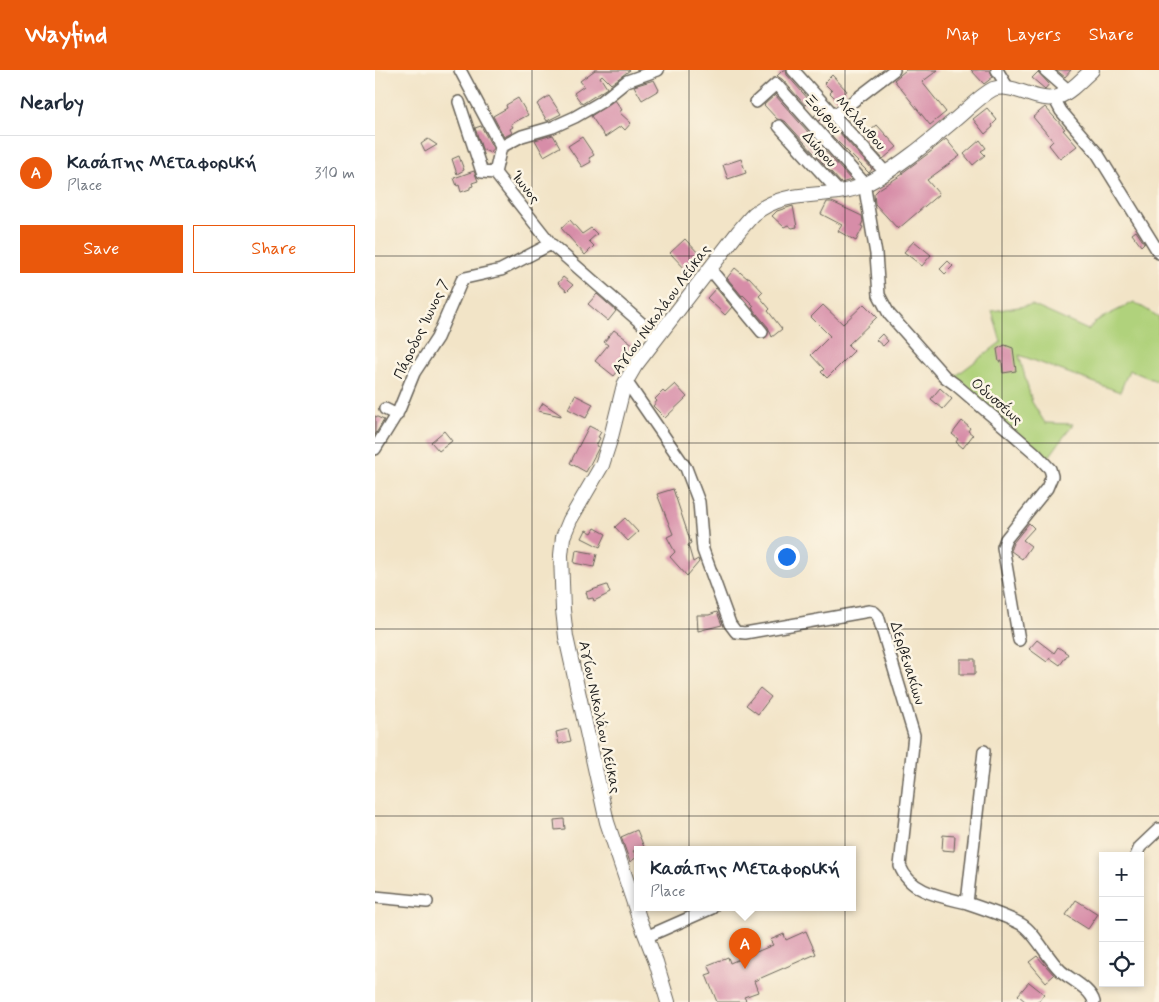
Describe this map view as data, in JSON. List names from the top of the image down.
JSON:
{
  "streets": {
    "main road": ["Αγίου Νικολάου Λεύκας"],
    "street": [
      "Ξούθου",
      "Μελάνθου",
      "Δώρου",
      "Ίωνος",
      "Πάροδος Ίωνος 7",
      "Οδυσσέως",
      "Δερβενακίων"
    ]
  },
  "crossings": [
    ["Ξούθου", "Αγίου Νικολάου Λεύκας"],
    ["Ξούθου", "Οδυσσέως"],
    ["Μελάνθου", "Αγίου Νικολάου Λεύκας"],
    ["Δώρου", "Αγίου Νικολάου Λεύκας"],
    ["Ίωνος", "Αγίου Νικολάου Λεύκας"],
    ["Ίωνος", "Πάροδος Ίωνος 7"],
    ["Αγίου Νικολάου Λεύκας", "Οδυσσέως"],
    ["Αγίου Νικολάου Λεύκας", "Δερβενακίων"]
  ],
  "page": {
    "header": "Wayfind",
    "nav": ["Map", "Layers", "Share"],
    "heading": "Nearby",
    "list": [
      {
        "mark": "A",
        "name": "Κασάπης Μεταφορική",
        "note": "Place",
        "value": "310 m"
      }
    ],
    "buttons": ["Save", "Share"],
    "popup": ["Κασάπης Μεταφορική", "Place"],
    "map_buttons": ["+", "−"],
    "pins": "A"
  }
}
